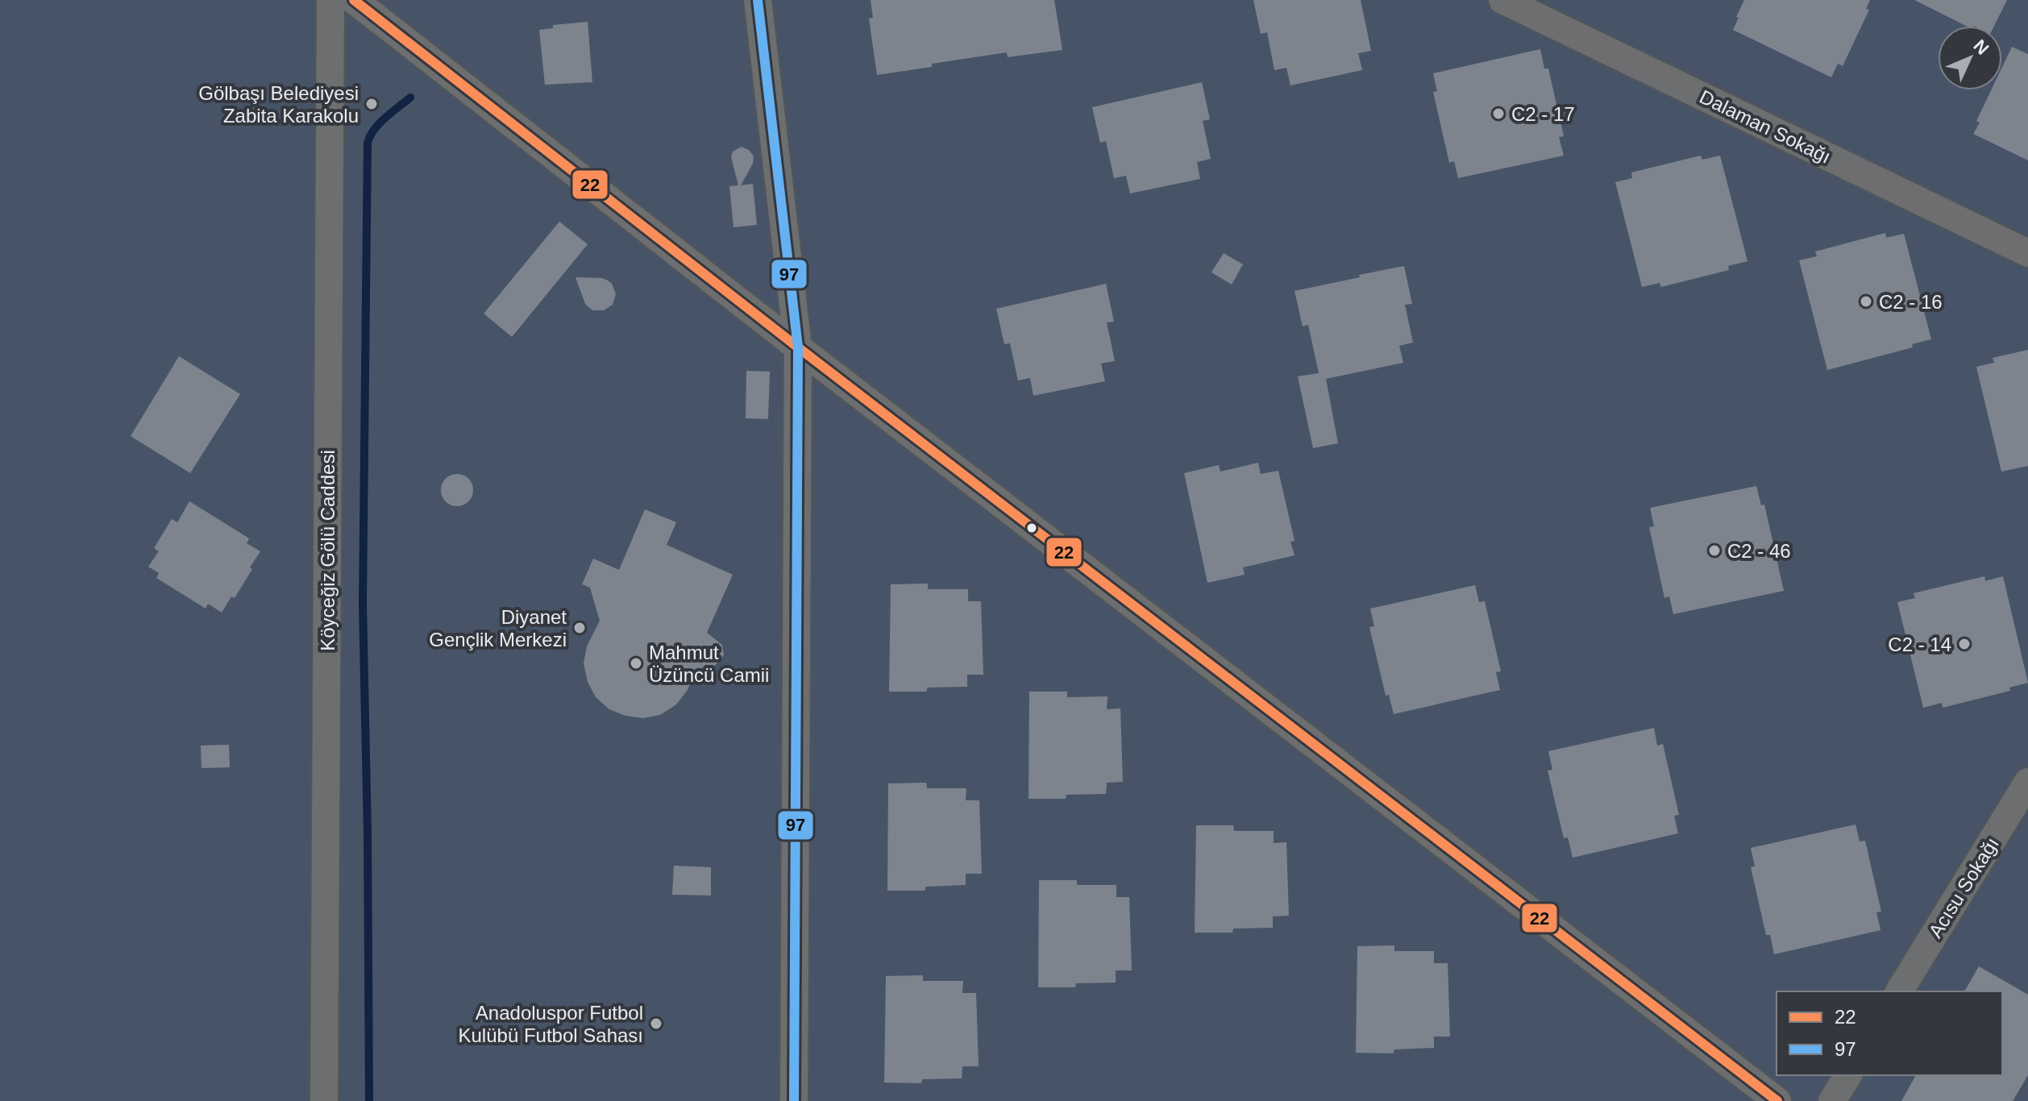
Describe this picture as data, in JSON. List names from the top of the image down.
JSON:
{
  "streets": {
    "street": ["Dalaman Sokağı", "Köyceğiz Gölü Caddesi", "Acısu Sokağı"]
  },
  "places": [
    "Gölbaşı Belediyesi Zabita Karakolu",
    "C2 - 17",
    "C2 - 16",
    "C2 - 46",
    "Diyanet Gençlik Merkezi",
    "C2 - 14",
    "Mahmut Üzüncü Camii",
    "Anadoluspor Futbol Kulübü Futbol Sahası"
  ],
  "lines": ["transit line 22", "transit line 97"],
  "legend": ["22", "97"],
  "north": "top right"
}
